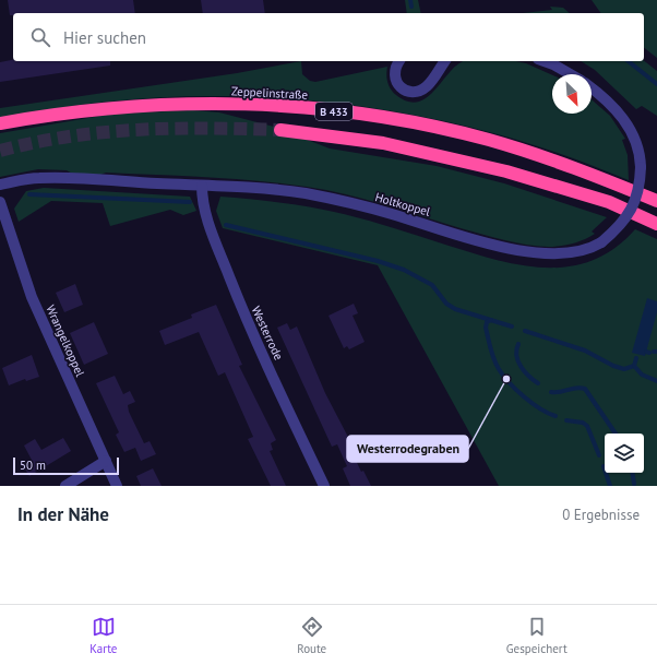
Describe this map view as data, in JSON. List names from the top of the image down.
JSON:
{
  "streets": {
    "highway": ["Zeppelinstraße", "B 433"],
    "street": ["Holtkoppel", "Westerrode", "Wrangelkoppel"]
  },
  "crossings": [
    ["Holtkoppel", "Westerrode"]
  ],
  "places": ["Westerrodegraben"],
  "scale_bar": "50 m",
  "north": "bottom right",
  "page": {
    "search": "Hier suchen",
    "scale": "50 m",
    "heading": ["In der Nähe", "0 Ergebnisse"],
    "nav": ["Karte", "Route", "Gespeichert"]
  }
}
